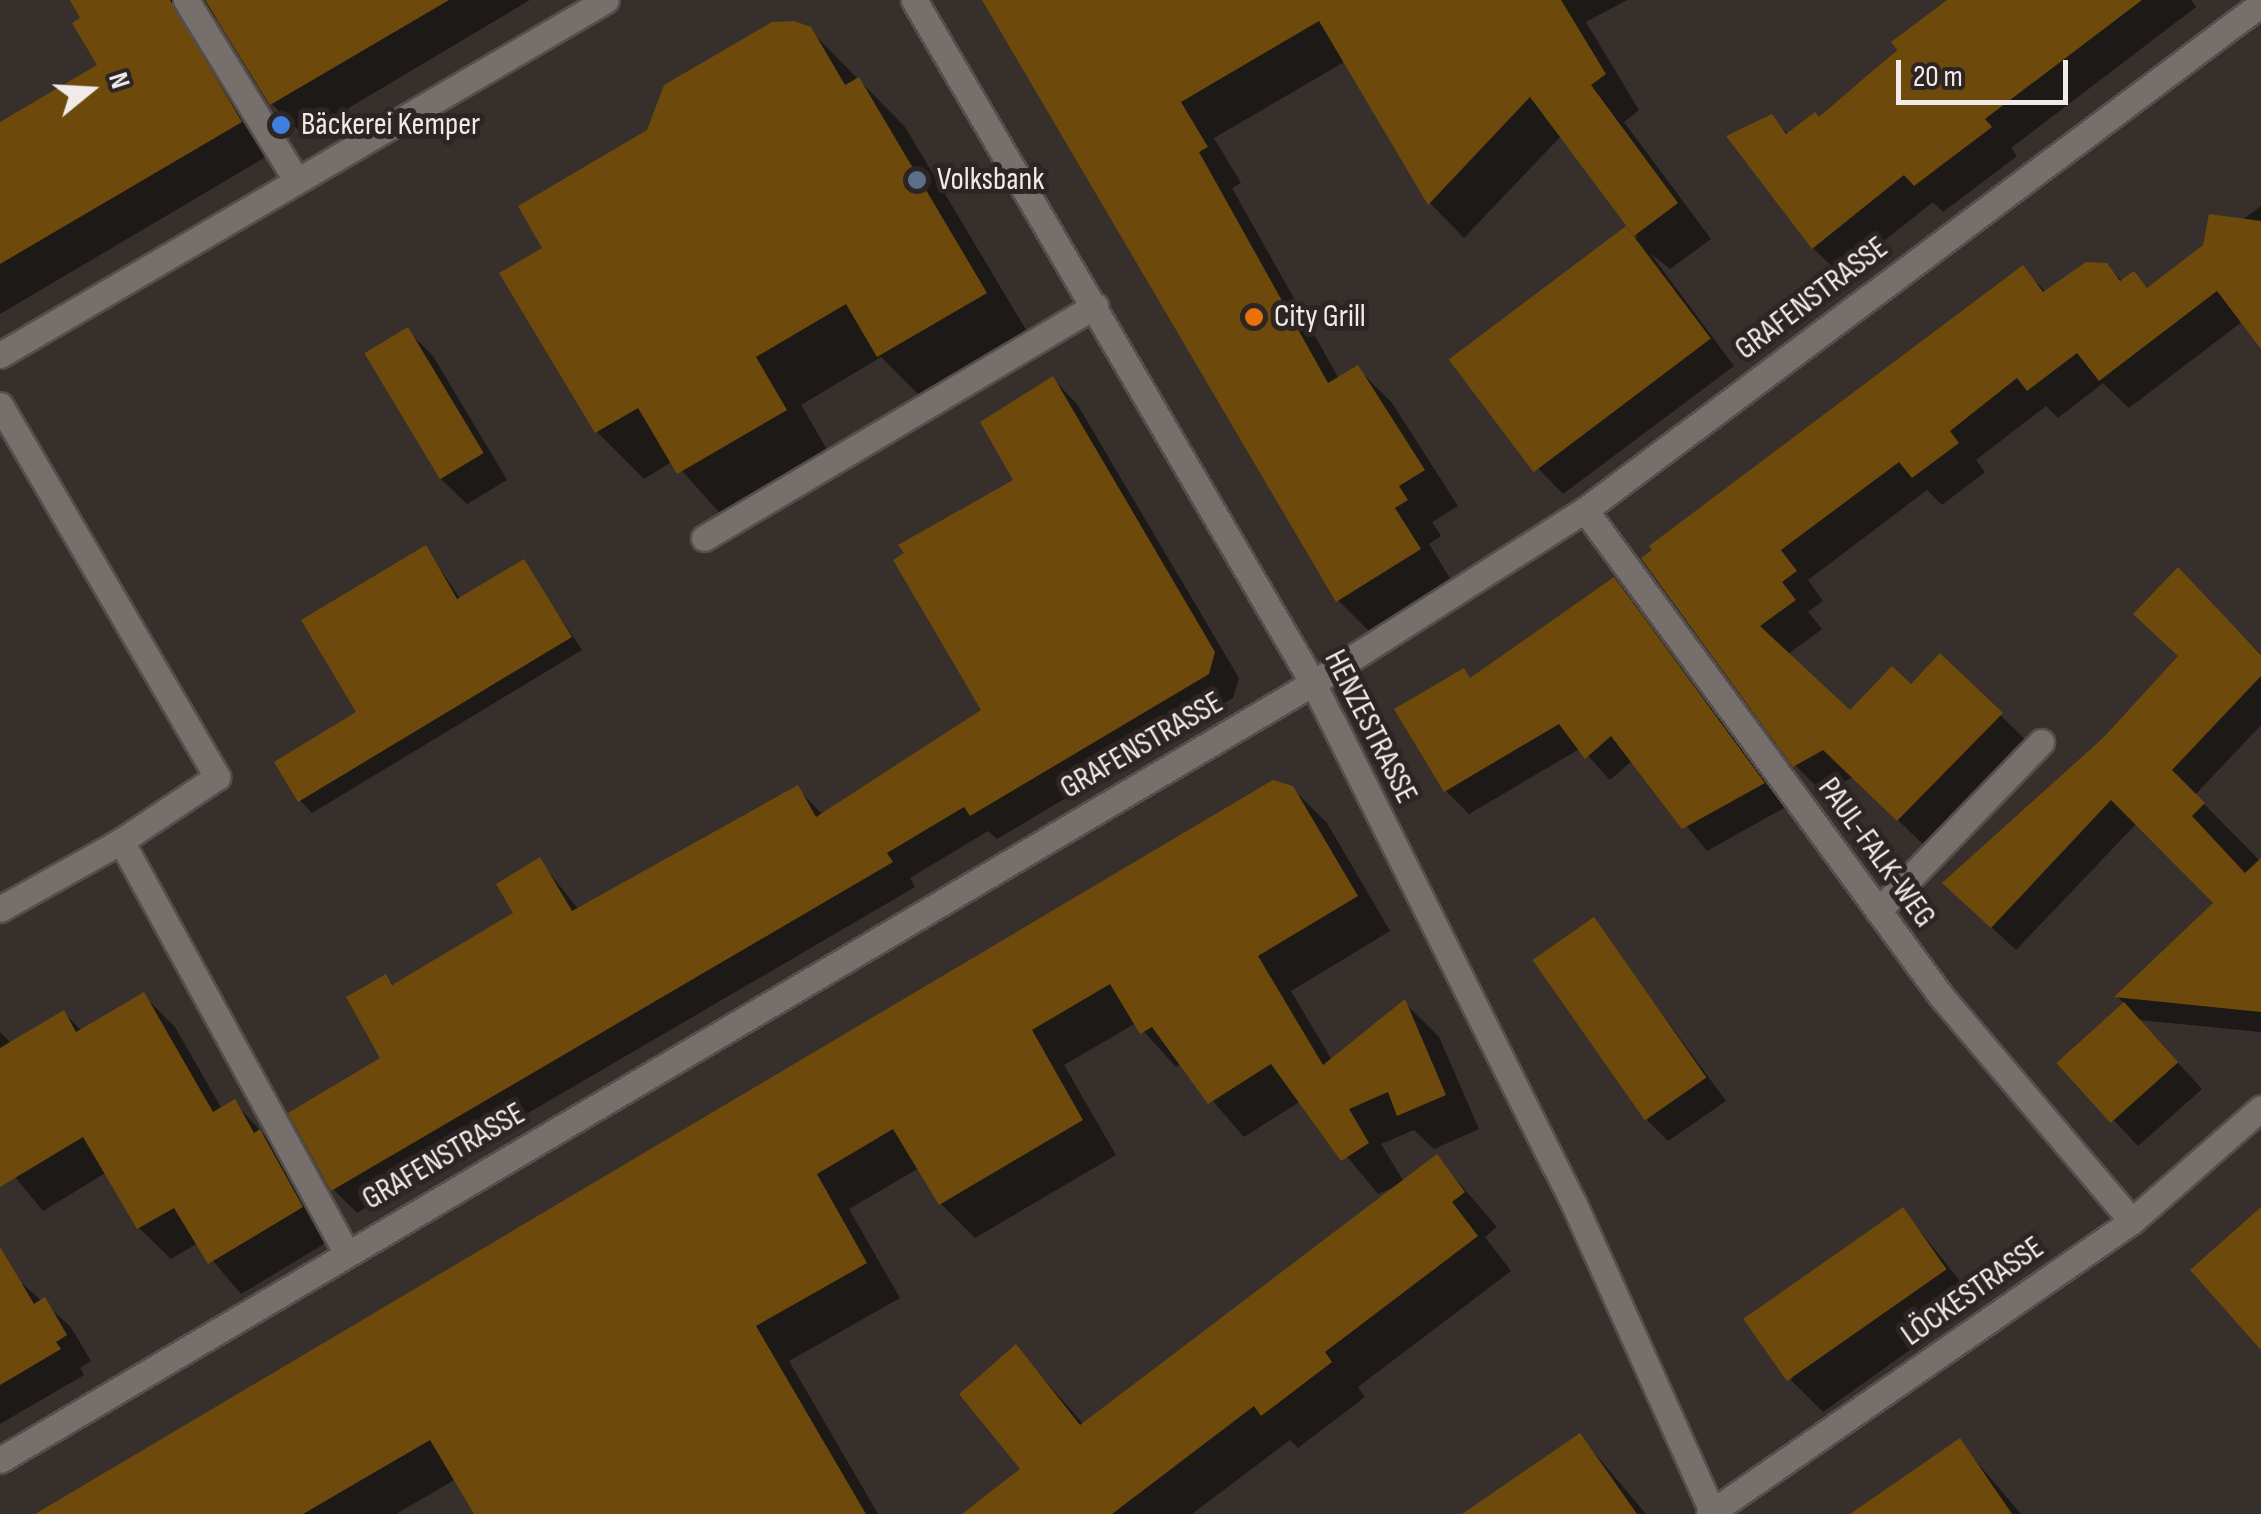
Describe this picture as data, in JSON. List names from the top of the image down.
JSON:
{
  "streets": {
    "street": [
      "GRAFENSTRASSE",
      "HENZESTRASSE",
      "PAUL-FALK-WEG",
      "LÖCKESTRASSE"
    ]
  },
  "crossings": [
    ["GRAFENSTRASSE", "HENZESTRASSE"],
    ["GRAFENSTRASSE", "PAUL-FALK-WEG"],
    ["HENZESTRASSE", "LÖCKESTRASSE"],
    ["PAUL-FALK-WEG", "LÖCKESTRASSE"]
  ],
  "places": ["Bäckerei Kemper", "Volksbank", "City Grill"],
  "scale_bar": "20 m",
  "north": "right"
}
